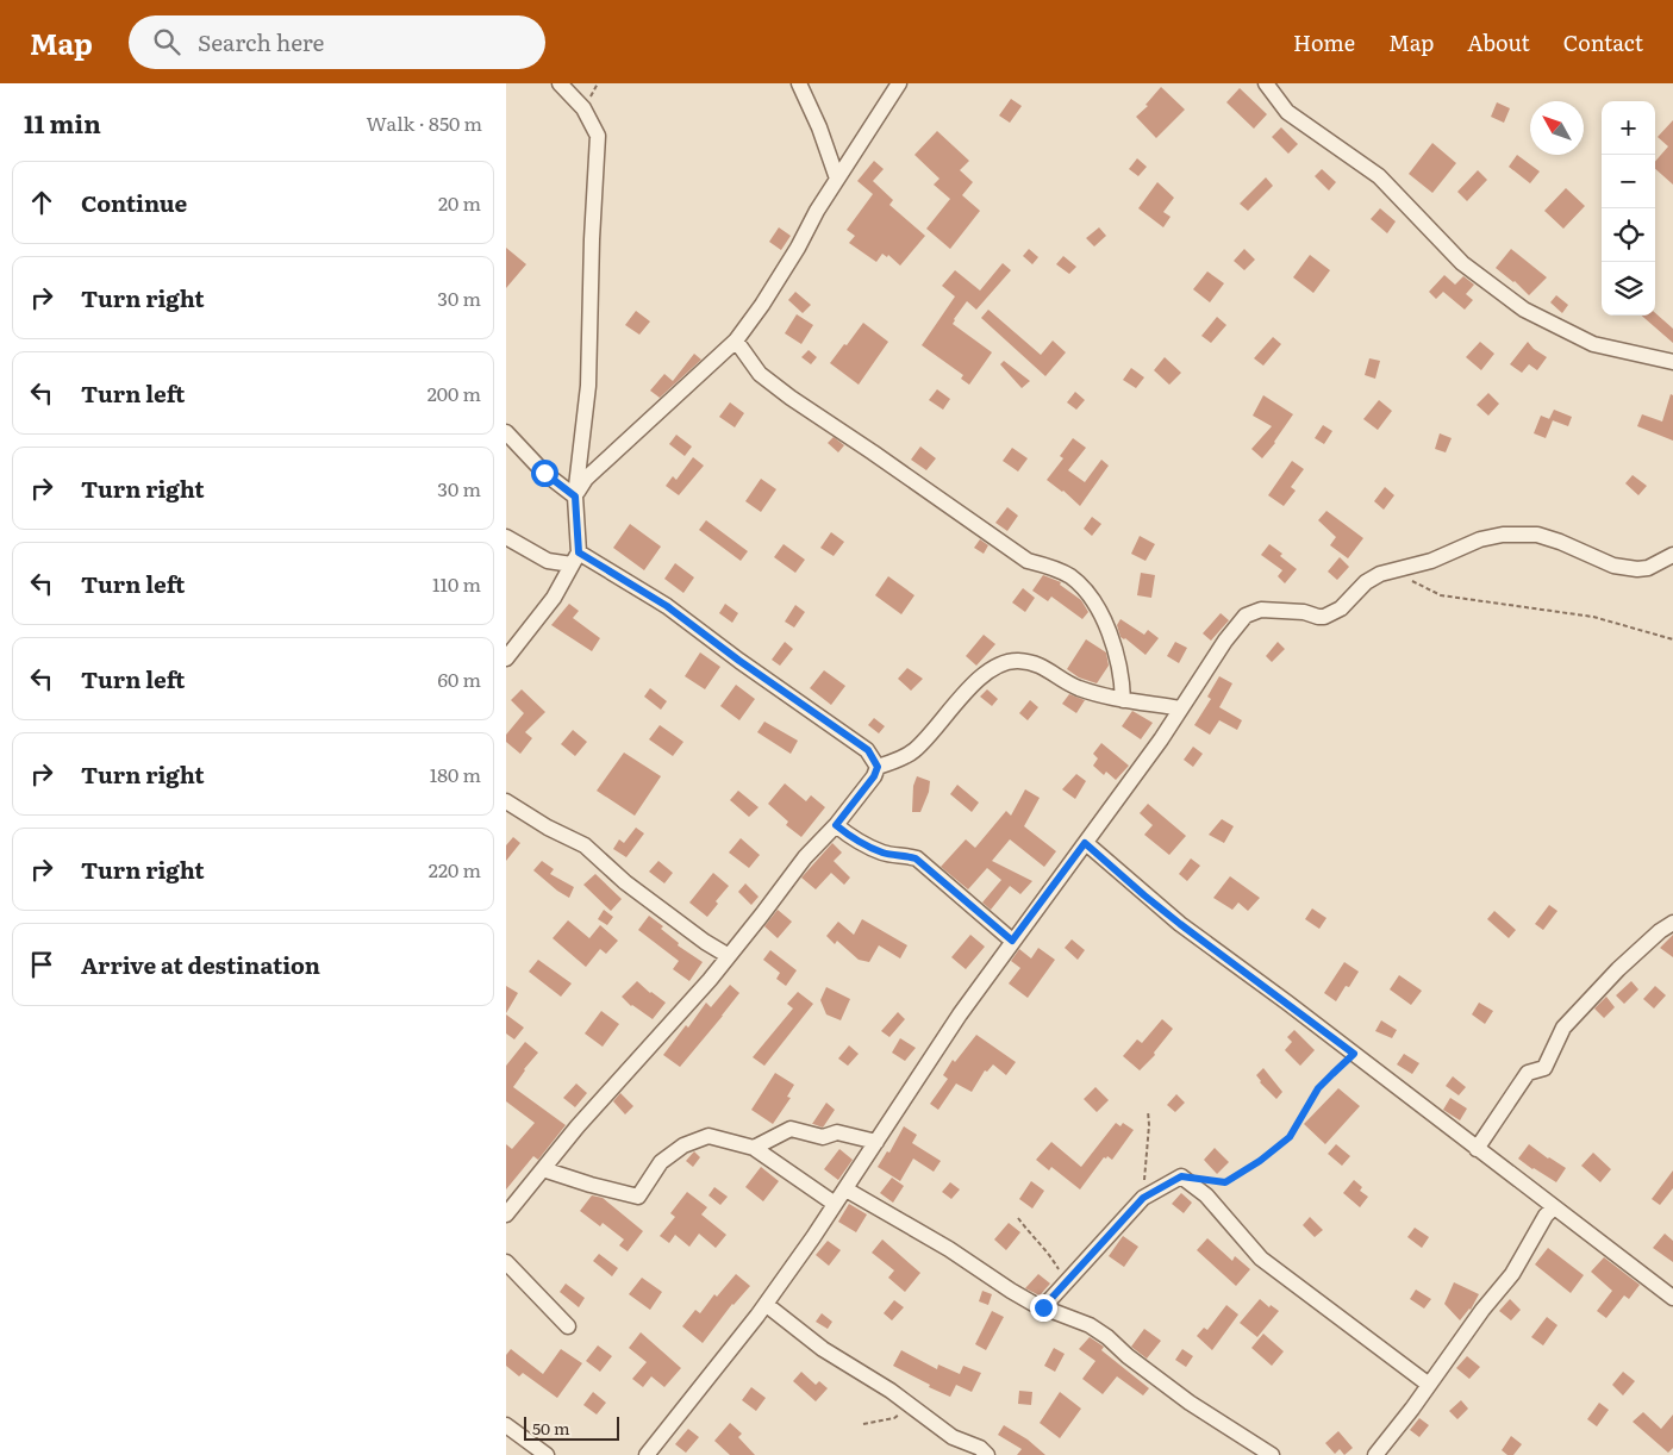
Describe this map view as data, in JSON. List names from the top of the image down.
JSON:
{
  "scale_bar": "50 m",
  "north": "top left",
  "page": {
    "header": "Map",
    "search": "Search here",
    "nav": [
      "Home",
      "Map",
      "About",
      "Contact"
    ],
    "heading": ["11 min", "Walk · 850 m"],
    "map_buttons": ["+", "−"],
    "list": [
      ["Continue", "20 m"],
      ["Turn right", "30 m"],
      ["Turn left", "200 m"],
      ["Turn right", "30 m"],
      ["Turn left", "110 m"],
      ["Turn left", "60 m"],
      ["Turn right", "180 m"],
      ["Turn right", "220 m"],
      "Arrive at destination"
    ],
    "scale": "50 m"
  }
}
